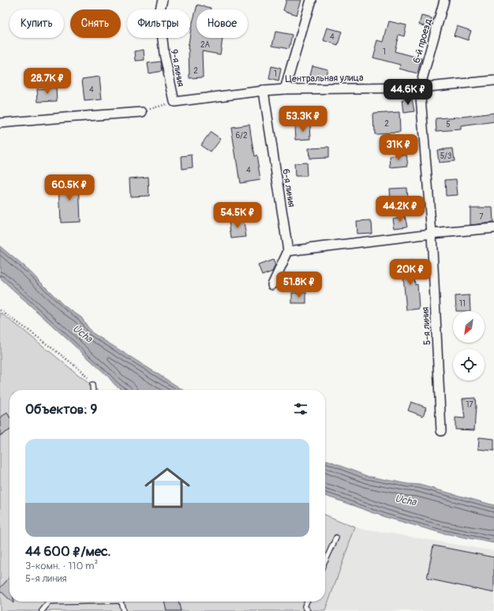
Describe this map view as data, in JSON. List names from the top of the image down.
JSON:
{
  "streets": {
    "street": [
      "6-й проезд",
      "9-я линия",
      "Центральная улица",
      "6-я линия",
      "5-я линия"
    ]
  },
  "crossings": [
    ["6-й проезд", "Центральная улица"],
    ["6-й проезд", "5-я линия"],
    ["9-я линия", "Центральная улица"],
    ["Центральная улица", "6-я линия"],
    ["Центральная улица", "5-я линия"]
  ],
  "water": ["Ucha"],
  "house_numbers": [
    "4",
    "2А",
    "1",
    "2",
    "1",
    "4",
    "2",
    "5",
    "6/2",
    "5/3",
    "4",
    "7",
    "11",
    "17"
  ],
  "north": "bottom left",
  "page": {
    "chip": [
      "Купить",
      "Снять",
      "Фильтры",
      "Новое"
    ],
    "price": [
      "28.7K ₽",
      "44.6K ₽",
      "53.3K ₽",
      "31K ₽",
      "60.5K ₽",
      "44.2K ₽",
      "54.5K ₽",
      "20K ₽",
      "51.8K ₽"
    ],
    "heading": "Объектов: 9",
    "list": [
      {
        "name": "44 600 ₽/мес.",
        "note": "3-комн. · 110 m² · 5-я линия"
      }
    ]
  }
}
